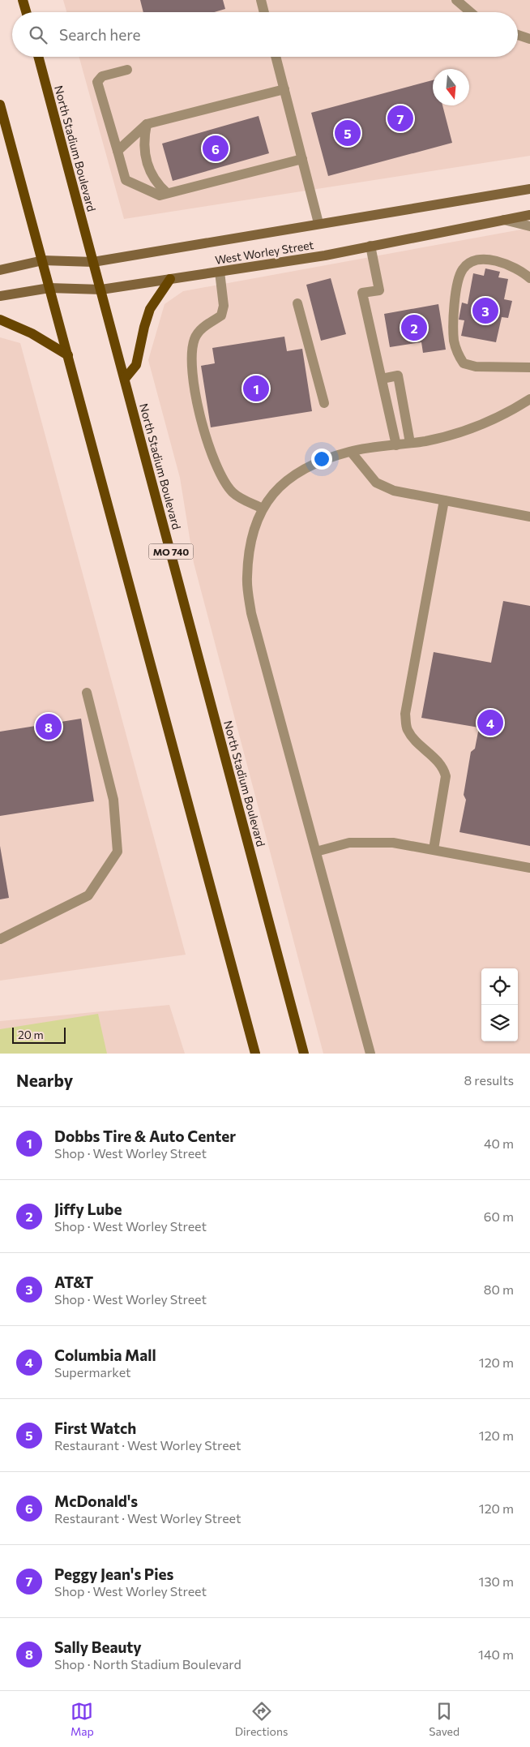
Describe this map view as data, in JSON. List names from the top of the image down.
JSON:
{
  "streets": {
    "main road": ["North Stadium Boulevard", "MO 740"],
    "street": ["West Worley Street"]
  },
  "crossings": [
    ["North Stadium Boulevard", "West Worley Street"]
  ],
  "scale_bar": "20 m",
  "north": "bottom",
  "page": {
    "search": "Search here",
    "pins": [
      "7",
      "5",
      "6",
      "3",
      "2",
      "1",
      "4",
      "8"
    ],
    "scale": "20 m",
    "heading": ["Nearby", "8 results"],
    "list": [
      {
        "mark": "1",
        "name": "Dobbs Tire & Auto Center",
        "note": "Shop · West Worley Street",
        "value": "40 m"
      },
      {
        "mark": "2",
        "name": "Jiffy Lube",
        "note": "Shop · West Worley Street",
        "value": "60 m"
      },
      {
        "mark": "3",
        "name": "AT&T",
        "note": "Shop · West Worley Street",
        "value": "80 m"
      },
      {
        "mark": "4",
        "name": "Columbia Mall",
        "note": "Supermarket",
        "value": "120 m"
      },
      {
        "mark": "5",
        "name": "First Watch",
        "note": "Restaurant · West Worley Street",
        "value": "120 m"
      },
      {
        "mark": "6",
        "name": "McDonald's",
        "note": "Restaurant · West Worley Street",
        "value": "120 m"
      },
      {
        "mark": "7",
        "name": "Peggy Jean's Pies",
        "note": "Shop · West Worley Street",
        "value": "130 m"
      },
      {
        "mark": "8",
        "name": "Sally Beauty",
        "note": "Shop · North Stadium Boulevard",
        "value": "140 m"
      }
    ],
    "nav": ["Map", "Directions", "Saved"]
  }
}
